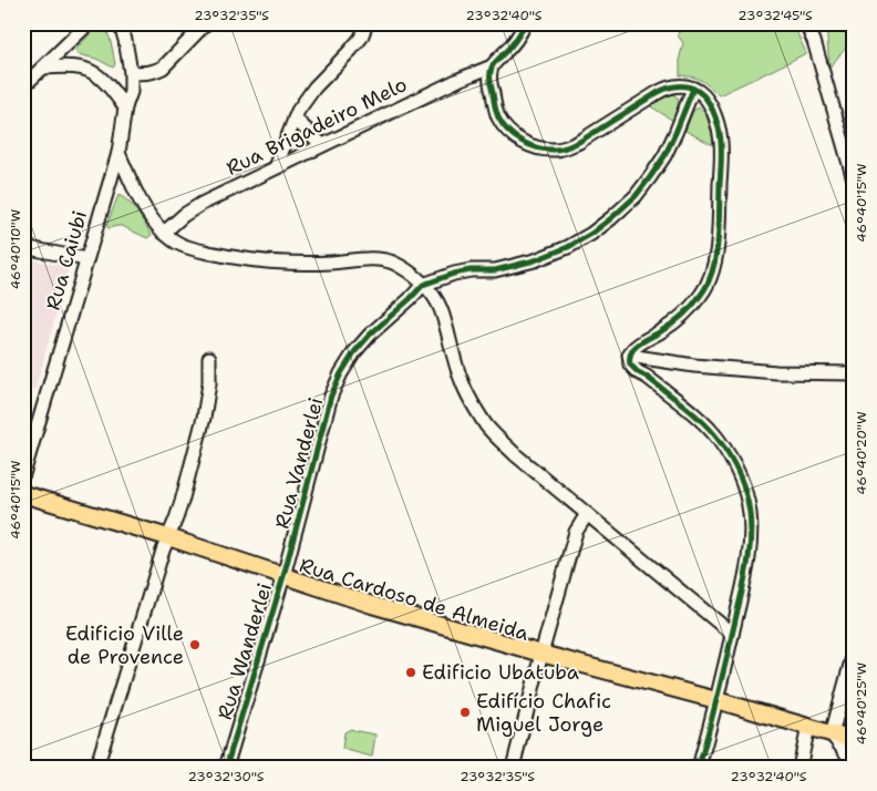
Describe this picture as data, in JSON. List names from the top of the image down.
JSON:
{
  "streets": {
    "main road": ["Rua Cardoso de Almeida"],
    "street": [
      "Rua Brigadeiro Melo",
      "Rua Caiubi",
      "Rua Vanderlei",
      "Rua Wanderlei"
    ]
  },
  "crossings": [
    ["Rua Vanderlei", "Rua Cardoso de Almeida"],
    ["Rua Vanderlei", "Rua Wanderlei"],
    ["Rua Cardoso de Almeida", "Rua Wanderlei"]
  ],
  "places": ["Edificio Ville de Provence", "Edificio Ubatuba", "Edifício Chafic Miguel Jorge"],
  "coordinates": [
    "23°32'35\"S",
    "23°32'40\"S",
    "23°32'45\"S",
    "46°40'15\"W",
    "46°40'10\"W",
    "46°40'20\"W",
    "46°40'25\"W",
    "23°32'30\"S"
  ]
}
